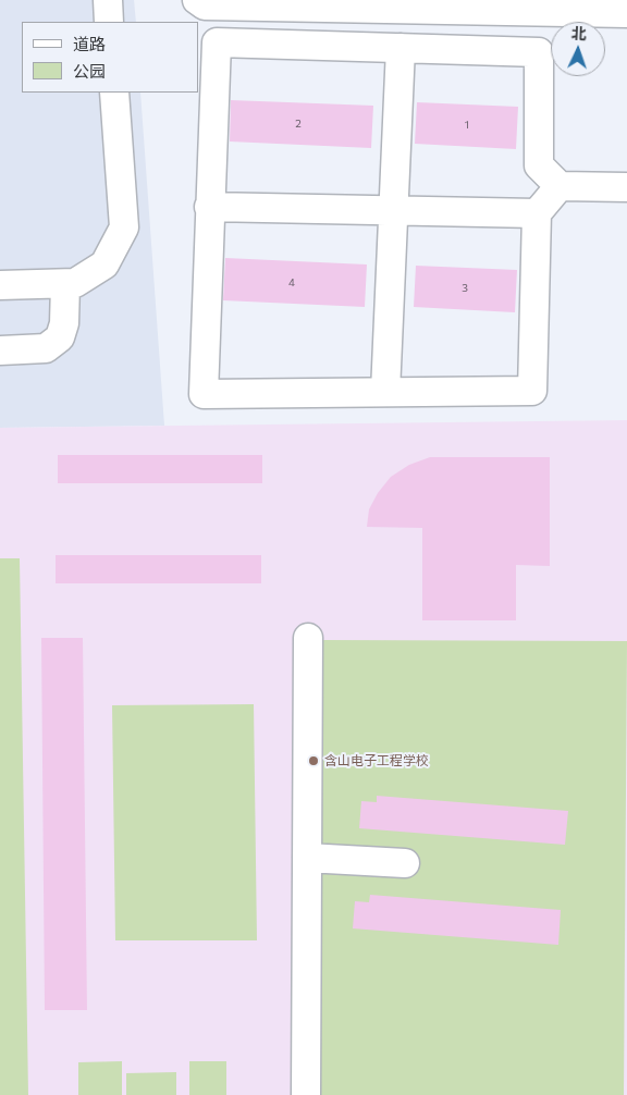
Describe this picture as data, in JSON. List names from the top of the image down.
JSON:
{
  "places": ["含山电子工程学校"],
  "house_numbers": [
    "2",
    "1",
    "4",
    "3"
  ],
  "legend": ["道路", "公园"],
  "north": "top"
}
